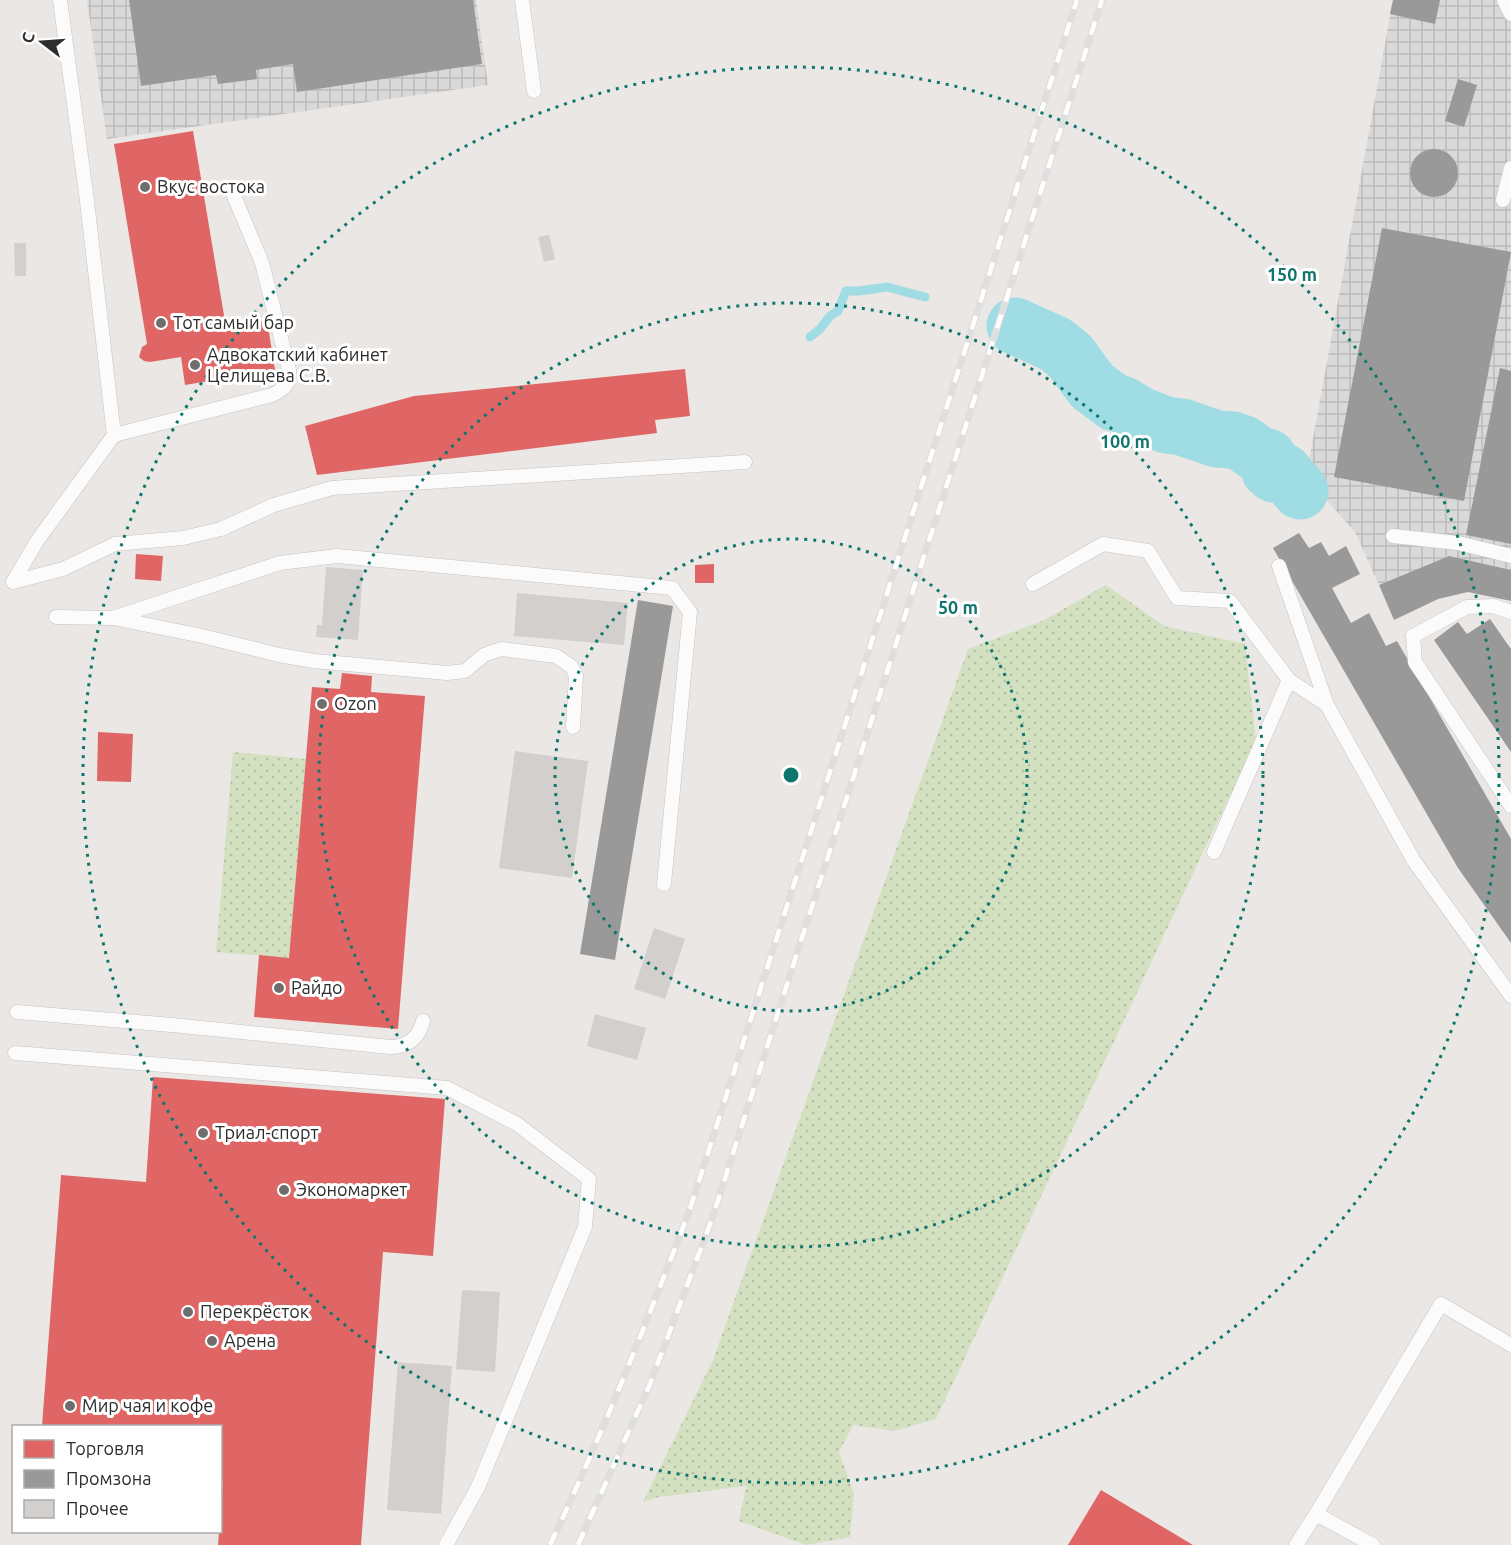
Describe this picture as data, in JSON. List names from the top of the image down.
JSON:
{
  "places": [
    "Вкус востока",
    "Тот самый бар",
    "Адвокатский кабинет Целищева С.В.",
    "Ozon",
    "Райдо",
    "Триал-спорт",
    "Экономаркет",
    "Перекрёсток",
    "Арена",
    "Мир чая и кофе"
  ],
  "legend": ["Торговля", "Промзона", "Прочее"],
  "north": "left",
  "rings": ["150 m", "100 m", "50 m"]
}
